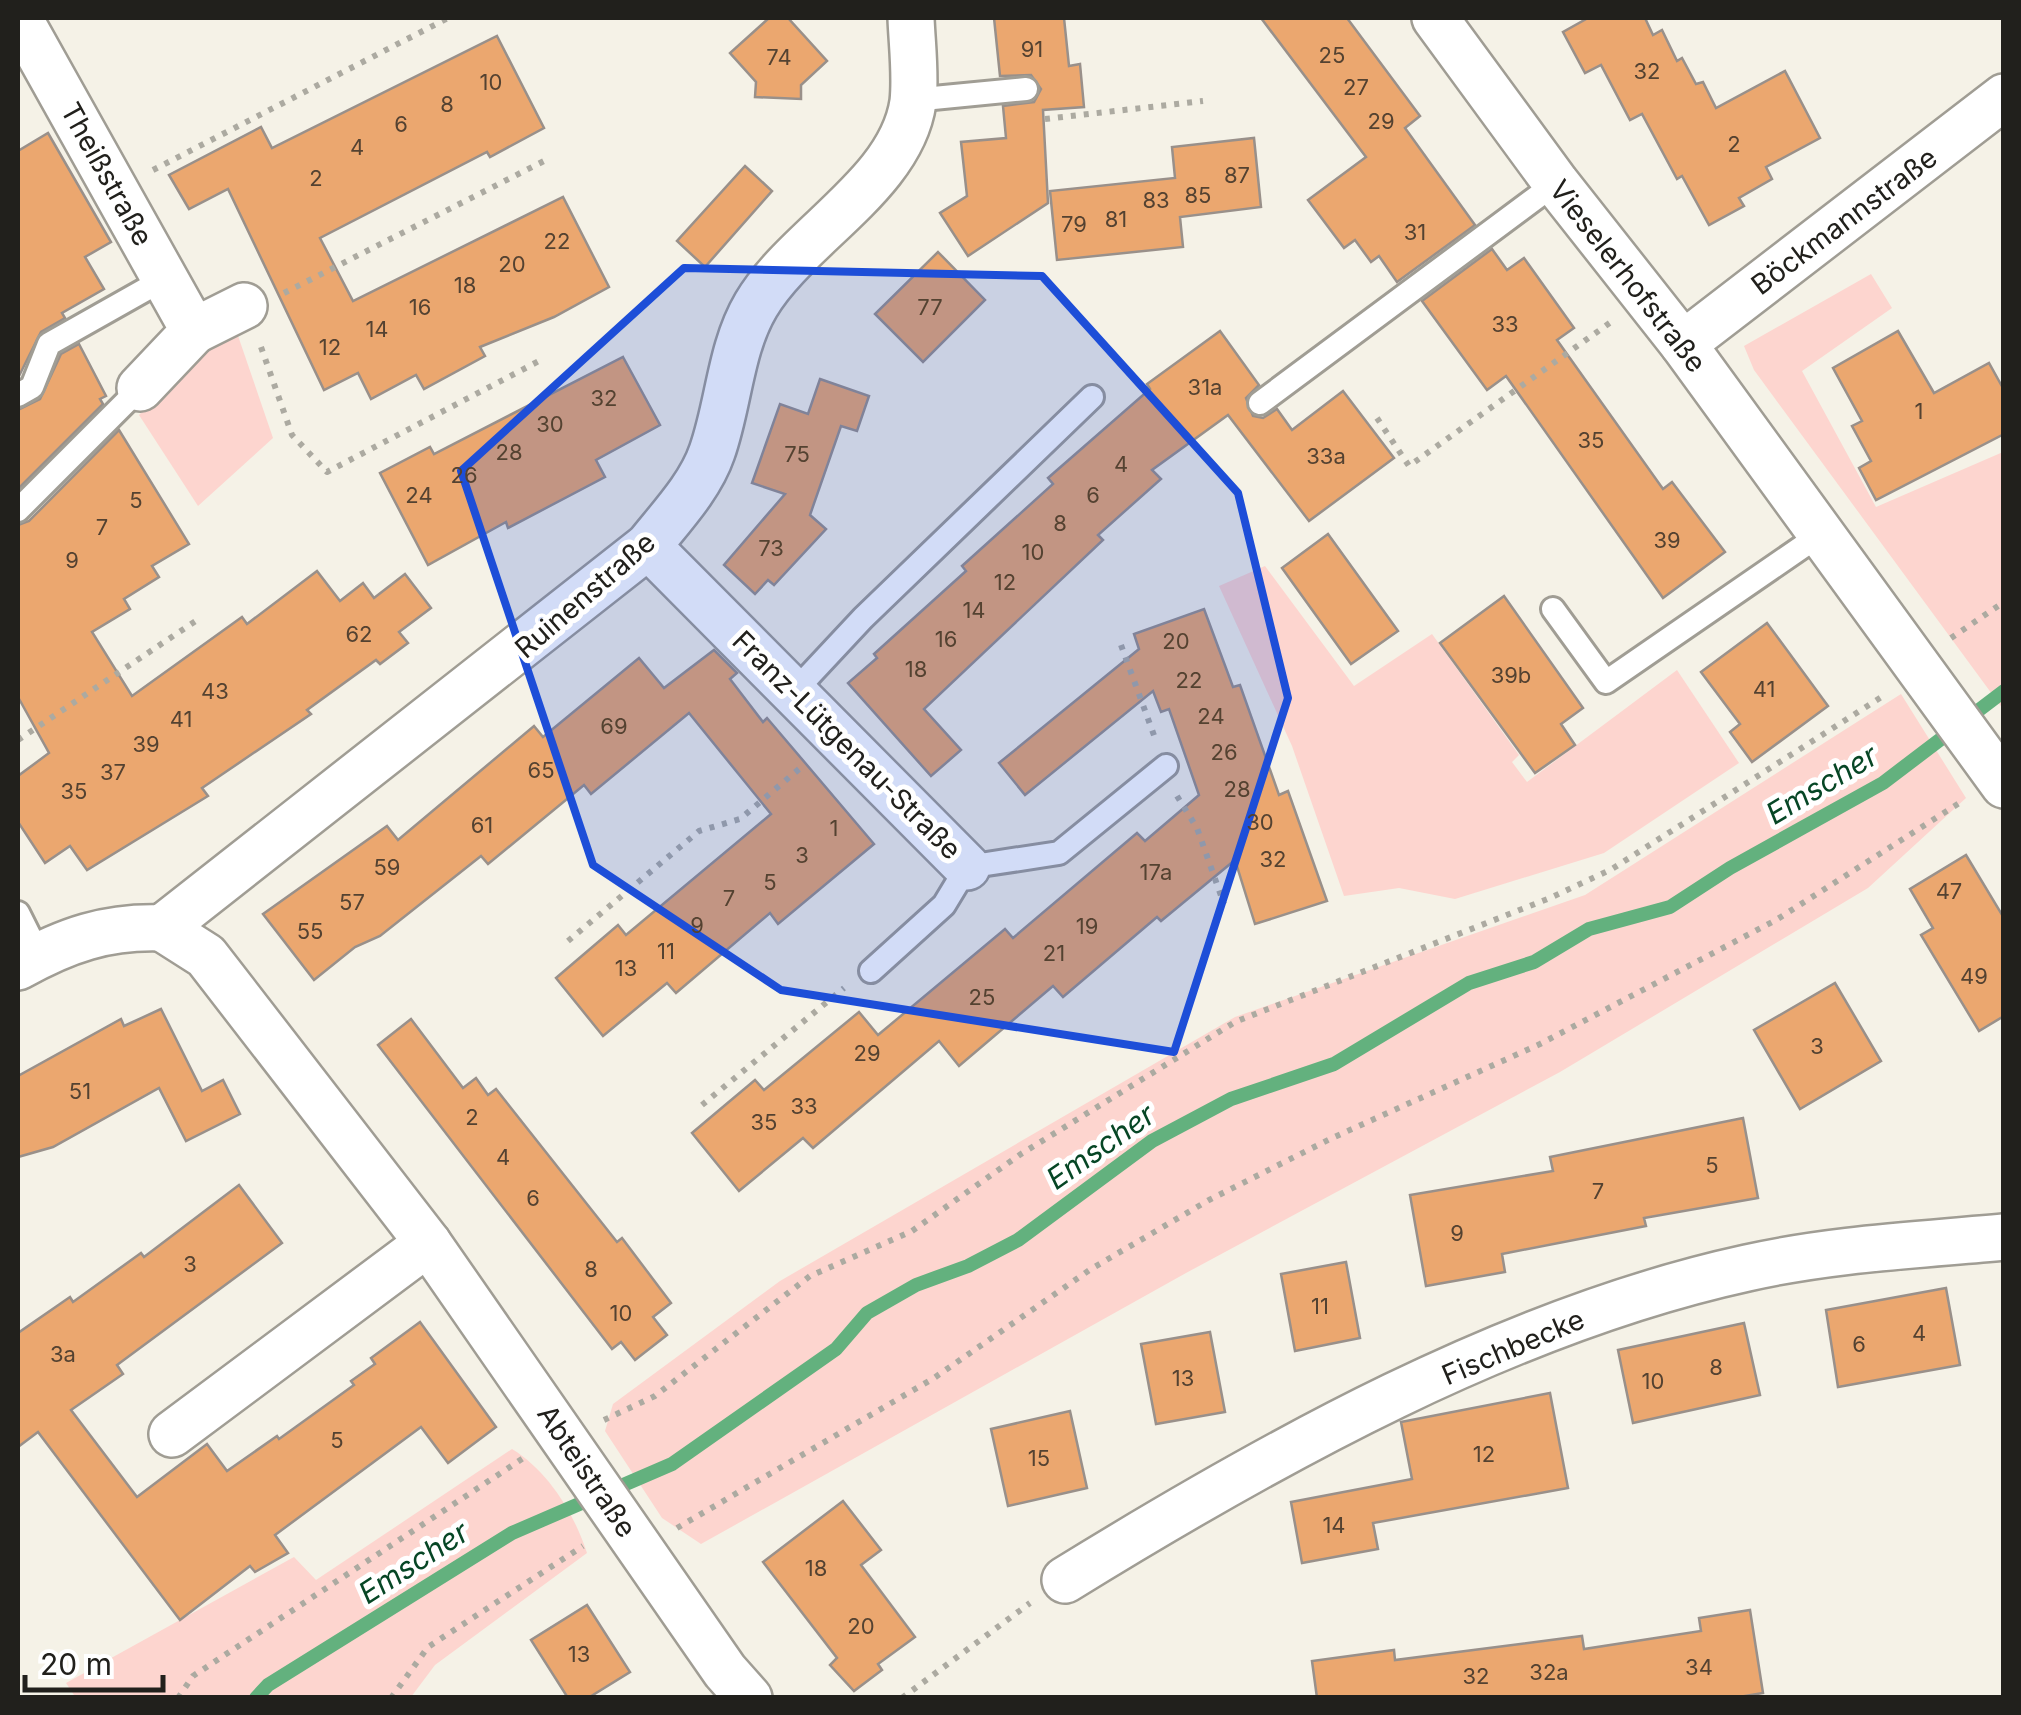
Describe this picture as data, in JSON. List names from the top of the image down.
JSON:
{
  "streets": {
    "street": [
      "Theißstraße",
      "Böckmannstraße",
      "Vieselerhofstraße",
      "Ruinenstraße",
      "Franz-Lütgenau-Straße",
      "Fischbecke",
      "Abteistraße"
    ]
  },
  "crossings": [
    ["Böckmannstraße", "Vieselerhofstraße"],
    ["Ruinenstraße", "Franz-Lütgenau-Straße"],
    ["Ruinenstraße", "Abteistraße"]
  ],
  "water": ["Emscher"],
  "house_numbers": [
    "91",
    "25",
    "74",
    "32",
    "10",
    "27",
    "8",
    "29",
    "6",
    "2",
    "4",
    "87",
    "2",
    "85",
    "83",
    "81",
    "79",
    "31",
    "22",
    "20",
    "18",
    "16",
    "77",
    "33",
    "14",
    "12",
    "31a",
    "32",
    "1",
    "30",
    "35",
    "28",
    "75",
    "33a",
    "4",
    "26",
    "24",
    "6",
    "5",
    "8",
    "7",
    "39",
    "73",
    "10",
    "9",
    "12",
    "14",
    "62",
    "16",
    "20",
    "18",
    "39b",
    "22",
    "41",
    "43",
    "24",
    "41",
    "69",
    "39",
    "26",
    "65",
    "37",
    "28",
    "35",
    "30",
    "61",
    "1",
    "3",
    "32",
    "59",
    "17a",
    "5",
    "47",
    "7",
    "57",
    "9",
    "19",
    "55",
    "11",
    "21",
    "13",
    "49",
    "25",
    "3",
    "29",
    "51",
    "33",
    "2",
    "35",
    "4",
    "5",
    "7",
    "6",
    "9",
    "3",
    "8",
    "11",
    "10",
    "4",
    "6",
    "3a",
    "8",
    "13",
    "10",
    "5",
    "12",
    "15",
    "14",
    "18",
    "20",
    "13",
    "34",
    "32a",
    "32"
  ],
  "scale_bar": "20 m"
}
